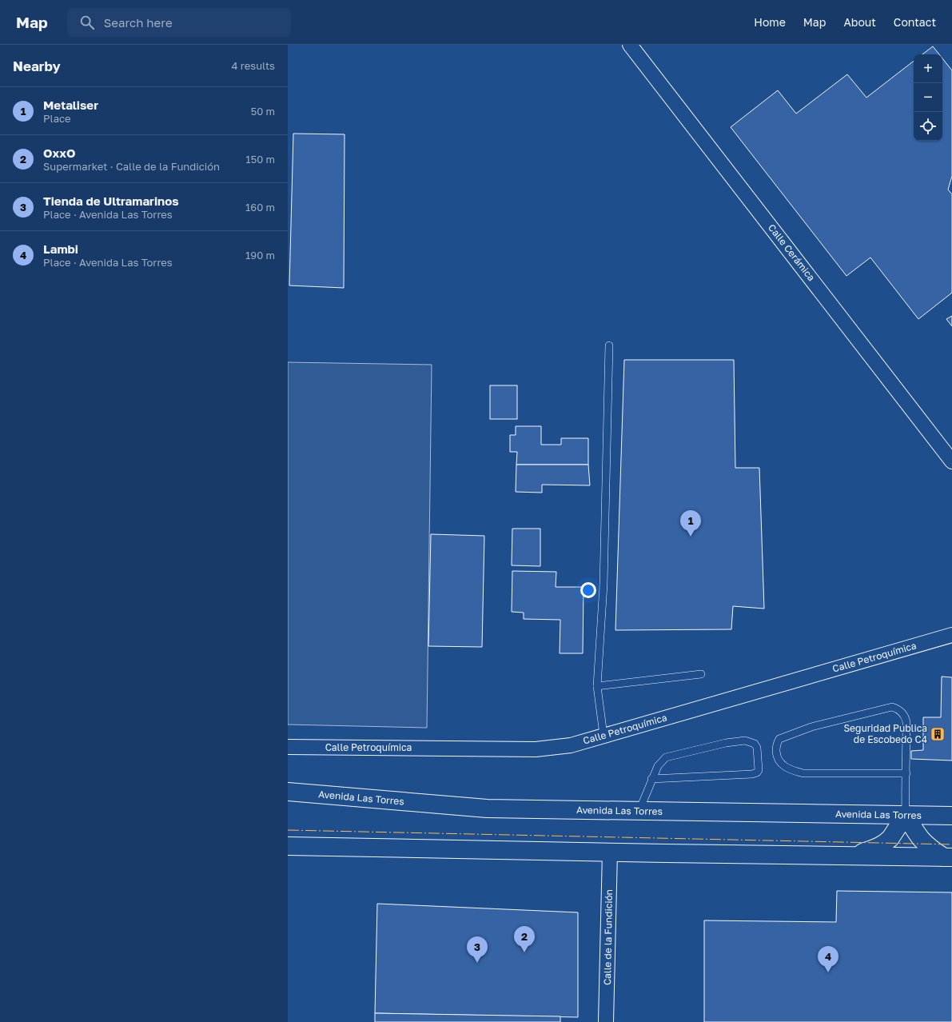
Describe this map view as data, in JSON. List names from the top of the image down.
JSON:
{
  "streets": {
    "main road": ["Avenida Las Torres"],
    "street": ["Calle Cerámica", "Calle Petroquímica", "Calle de la Fundición"]
  },
  "places": {
    "building": ["Seguridad Publica de Escobedo C4"]
  },
  "page": {
    "header": "Map",
    "search": "Search here",
    "nav": [
      "Home",
      "Map",
      "About",
      "Contact"
    ],
    "heading": ["Nearby", "4 results"],
    "map_buttons": ["+", "−"],
    "list": [
      {
        "mark": "1",
        "name": "Metaliser",
        "note": "Place",
        "value": "50 m"
      },
      {
        "mark": "2",
        "name": "OxxO",
        "note": "Supermarket · Calle de la Fundición",
        "value": "150 m"
      },
      {
        "mark": "3",
        "name": "Tienda de Ultramarinos",
        "note": "Place · Avenida Las Torres",
        "value": "160 m"
      },
      {
        "mark": "4",
        "name": "Lambi",
        "note": "Place · Avenida Las Torres",
        "value": "190 m"
      }
    ],
    "pins": [
      "1",
      "2",
      "3",
      "4"
    ]
  }
}
